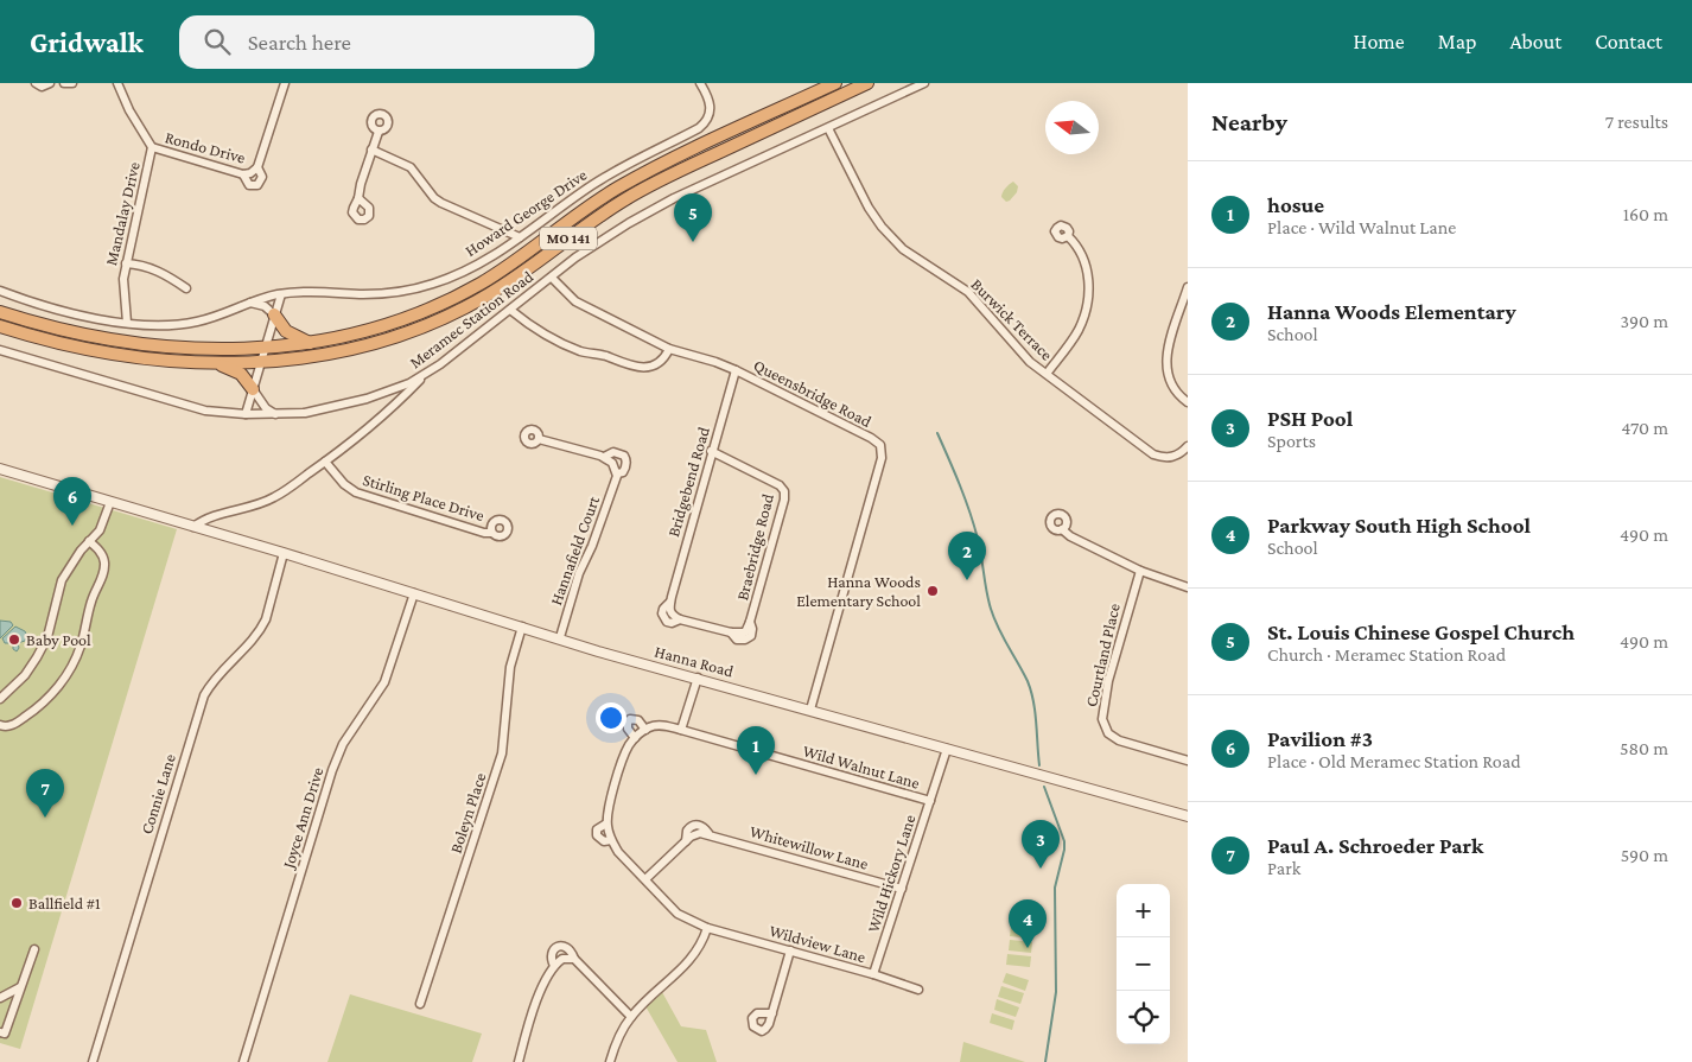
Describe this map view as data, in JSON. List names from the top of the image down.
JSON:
{
  "streets": {
    "highway": ["MO 141"],
    "street": [
      "Rondo Drive",
      "Howard George Drive",
      "Mandalay Drive",
      "Meramec Station Road",
      "Burwick Terrace",
      "Queensbridge Road",
      "Bridgebend Road",
      "Stirling Place Drive",
      "Braebridge Road",
      "Hannafield Court",
      "Courtland Place",
      "Hanna Road",
      "Wild Walnut Lane",
      "Connie Lane",
      "Boleyn Place",
      "Joyce Ann Drive",
      "Whitewillow Lane",
      "Wild Hickory Lane",
      "Wildview Lane"
    ]
  },
  "crossings": [
    ["Rondo Drive", "Mandalay Drive"],
    ["Howard George Drive", "Mandalay Drive"],
    ["Meramec Station Road", "Burwick Terrace"],
    ["Meramec Station Road", "Queensbridge Road"],
    ["Queensbridge Road", "Bridgebend Road"],
    ["Queensbridge Road", "Hanna Road"],
    ["Bridgebend Road", "Braebridge Road"],
    ["Hannafield Court", "Hanna Road"],
    ["Hanna Road", "Connie Lane"],
    ["Hanna Road", "Boleyn Place"],
    ["Hanna Road", "Joyce Ann Drive"],
    ["Hanna Road", "Wild Hickory Lane"],
    ["Wild Walnut Lane", "Wild Hickory Lane"],
    ["Whitewillow Lane", "Wild Hickory Lane"],
    ["Whitewillow Lane", "Wildview Lane"],
    ["Wild Hickory Lane", "Wildview Lane"]
  ],
  "places": ["Hanna Woods Elementary School", "Baby Pool", "Ballfield #1"],
  "north": "left",
  "page": {
    "header": "Gridwalk",
    "search": "Search here",
    "nav": [
      "Home",
      "Map",
      "About",
      "Contact"
    ],
    "heading": ["Nearby", "7 results"],
    "list": [
      {
        "mark": "1",
        "name": "hosue",
        "note": "Place · Wild Walnut Lane",
        "value": "160 m"
      },
      {
        "mark": "2",
        "name": "Hanna Woods Elementary",
        "note": "School",
        "value": "390 m"
      },
      {
        "mark": "3",
        "name": "PSH Pool",
        "note": "Sports",
        "value": "470 m"
      },
      {
        "mark": "4",
        "name": "Parkway South High School",
        "note": "School",
        "value": "490 m"
      },
      {
        "mark": "5",
        "name": "St. Louis Chinese Gospel Church",
        "note": "Church · Meramec Station Road",
        "value": "490 m"
      },
      {
        "mark": "6",
        "name": "Pavilion #3",
        "note": "Place · Old Meramec Station Road",
        "value": "580 m"
      },
      {
        "mark": "7",
        "name": "Paul A. Schroeder Park",
        "note": "Park",
        "value": "590 m"
      }
    ],
    "pins": [
      "5",
      "6",
      "2",
      "1",
      "7",
      "3",
      "4"
    ],
    "map_buttons": ["+", "−"]
  }
}
